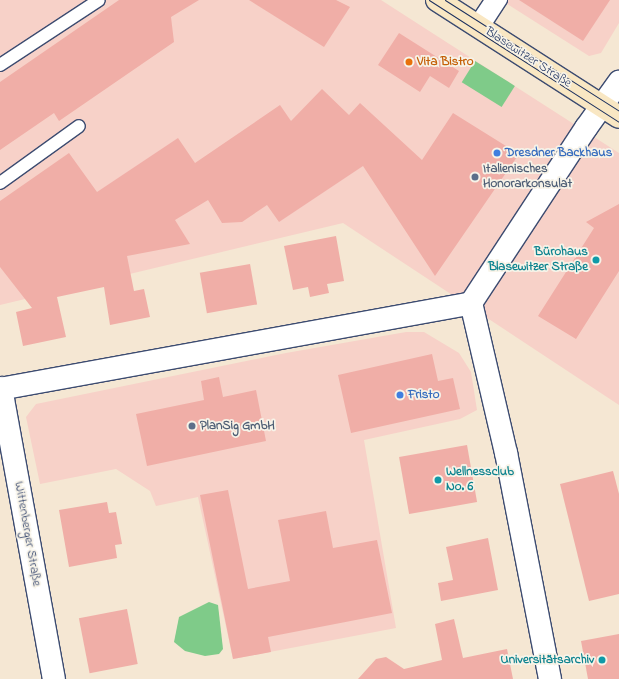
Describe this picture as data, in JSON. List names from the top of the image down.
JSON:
{
  "streets": {
    "street": ["Blasewitzer Straße", "Wittenberger Straße"]
  },
  "places": [
    "Vita Bistro",
    "Dresdner Backhaus",
    "Italienisches Honorarkonsulat",
    "Bürohaus Blasewitzer Straße",
    "Fristo",
    "PlanSig GmbH",
    "Wellnessclub No. 6",
    "Universitätsarchiv"
  ]
}
